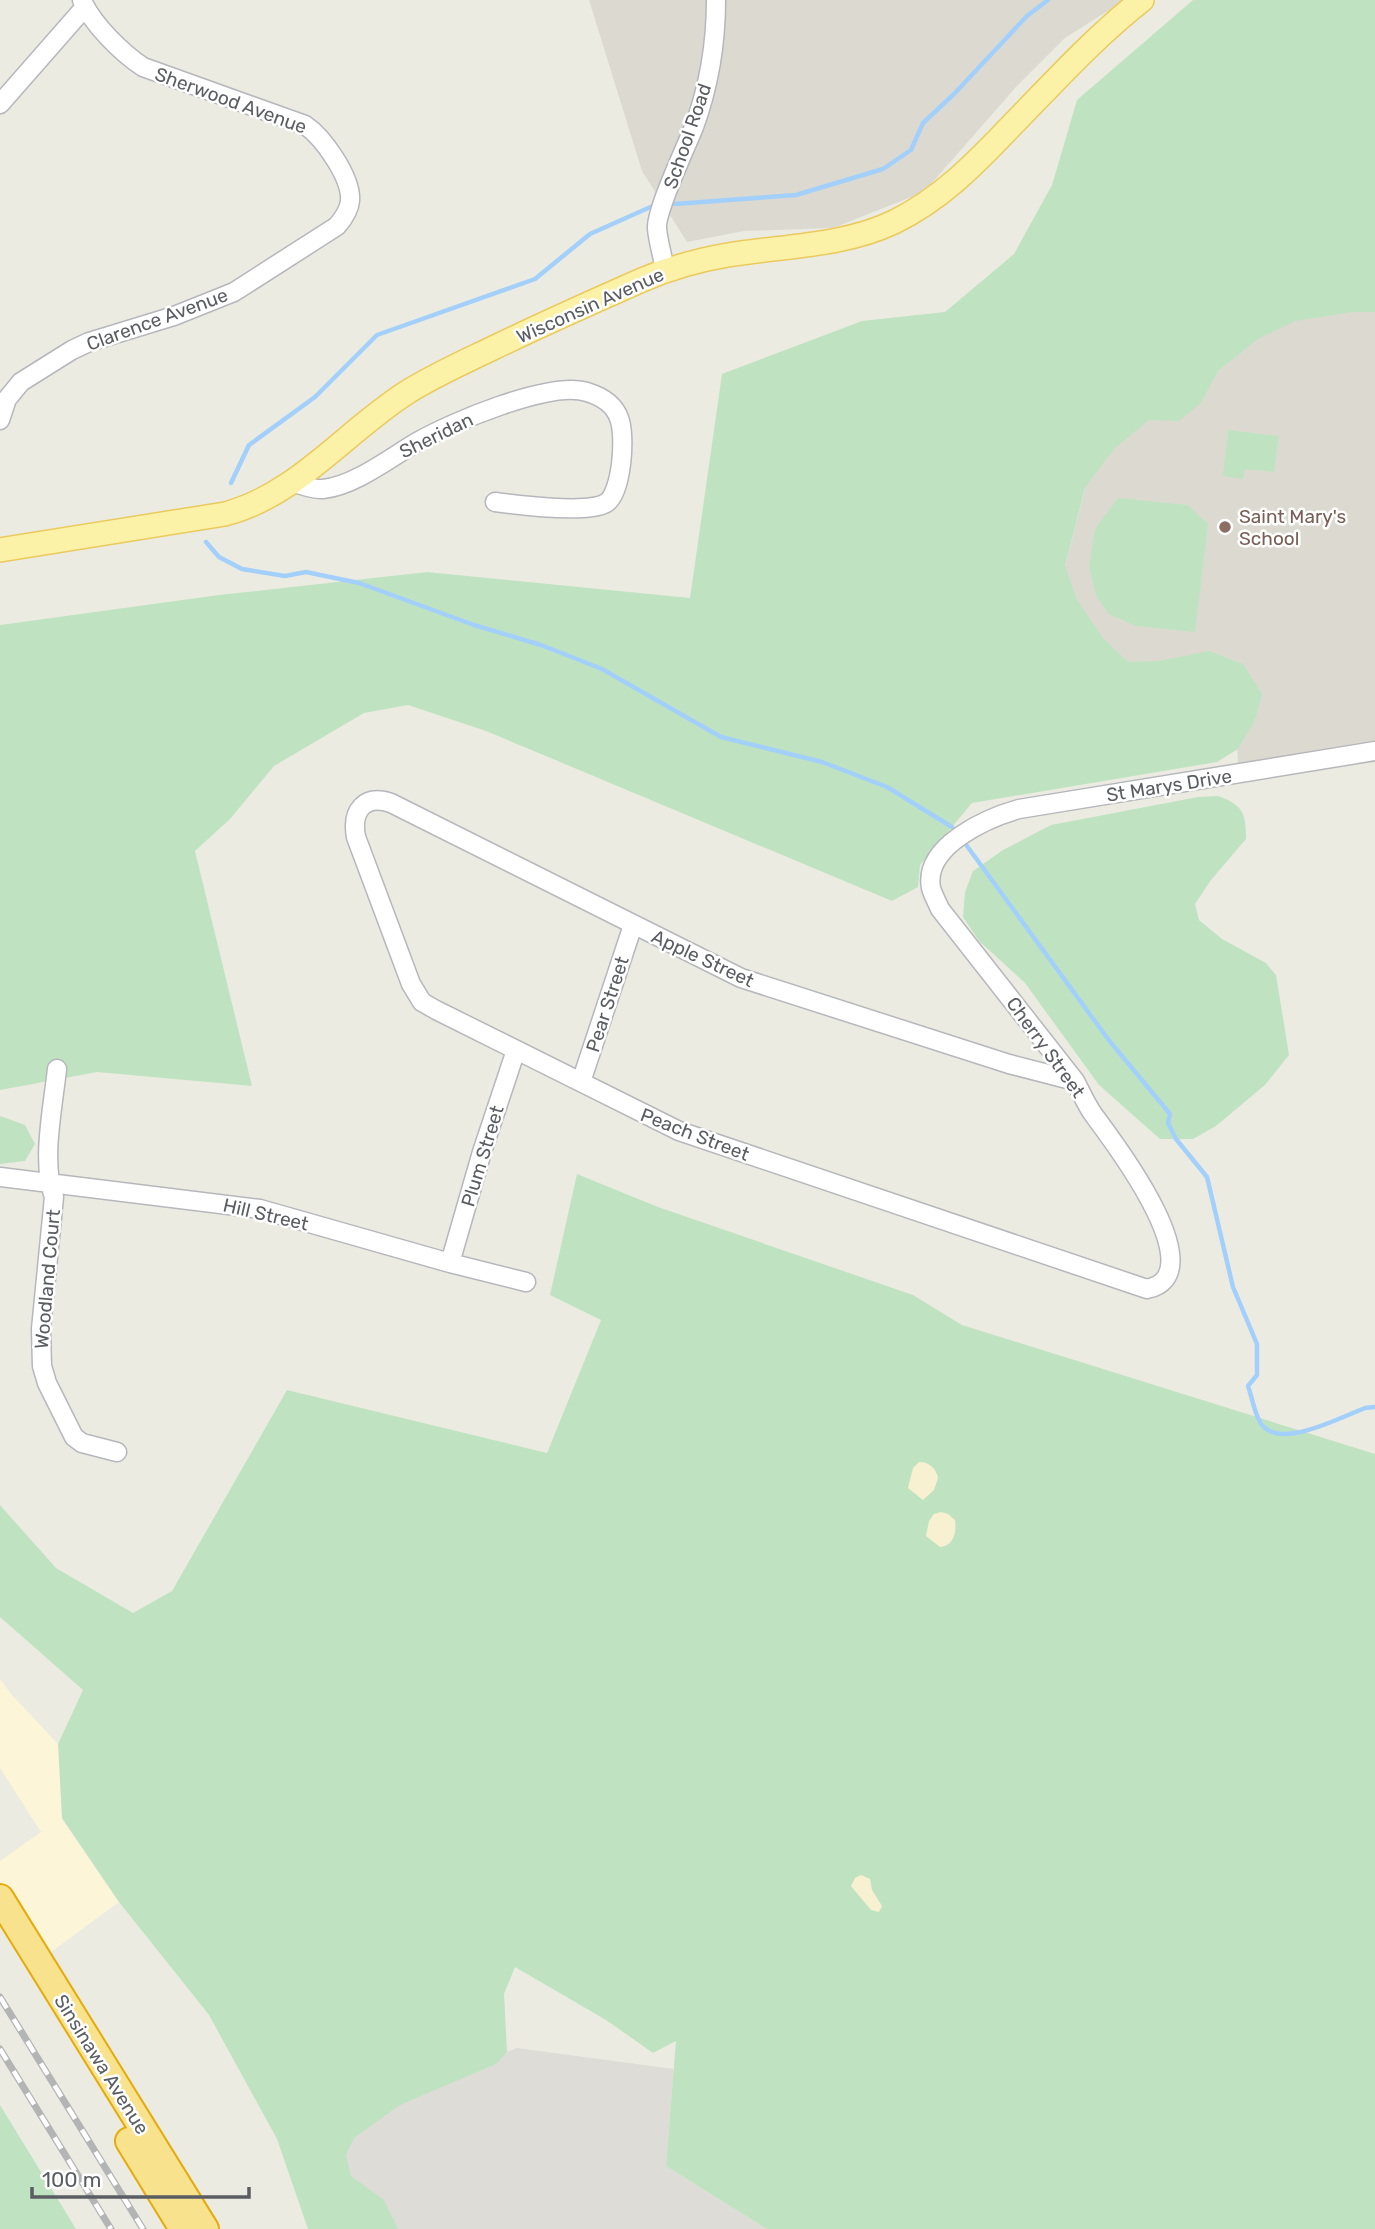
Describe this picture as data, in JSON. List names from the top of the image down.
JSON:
{
  "streets": {
    "highway": ["Sinsinawa Avenue"],
    "main road": ["Wisconsin Avenue"],
    "street": [
      "Sherwood Avenue",
      "School Road",
      "Clarence Avenue",
      "Sheridan",
      "St Marys Drive",
      "Apple Street",
      "Pear Street",
      "Cherry Street",
      "Peach Street",
      "Plum Street",
      "Hill Street",
      "Woodland Court"
    ]
  },
  "crossings": [
    ["Sherwood Avenue", "Clarence Avenue"],
    ["School Road", "Wisconsin Avenue"],
    ["Wisconsin Avenue", "Sheridan"],
    ["St Marys Drive", "Cherry Street"],
    ["Apple Street", "Pear Street"],
    ["Apple Street", "Cherry Street"],
    ["Apple Street", "Peach Street"],
    ["Pear Street", "Peach Street"],
    ["Cherry Street", "Peach Street"],
    ["Peach Street", "Plum Street"],
    ["Plum Street", "Hill Street"],
    ["Hill Street", "Woodland Court"]
  ],
  "places": ["Saint Mary's School"],
  "scale_bar": "100 m"
}
